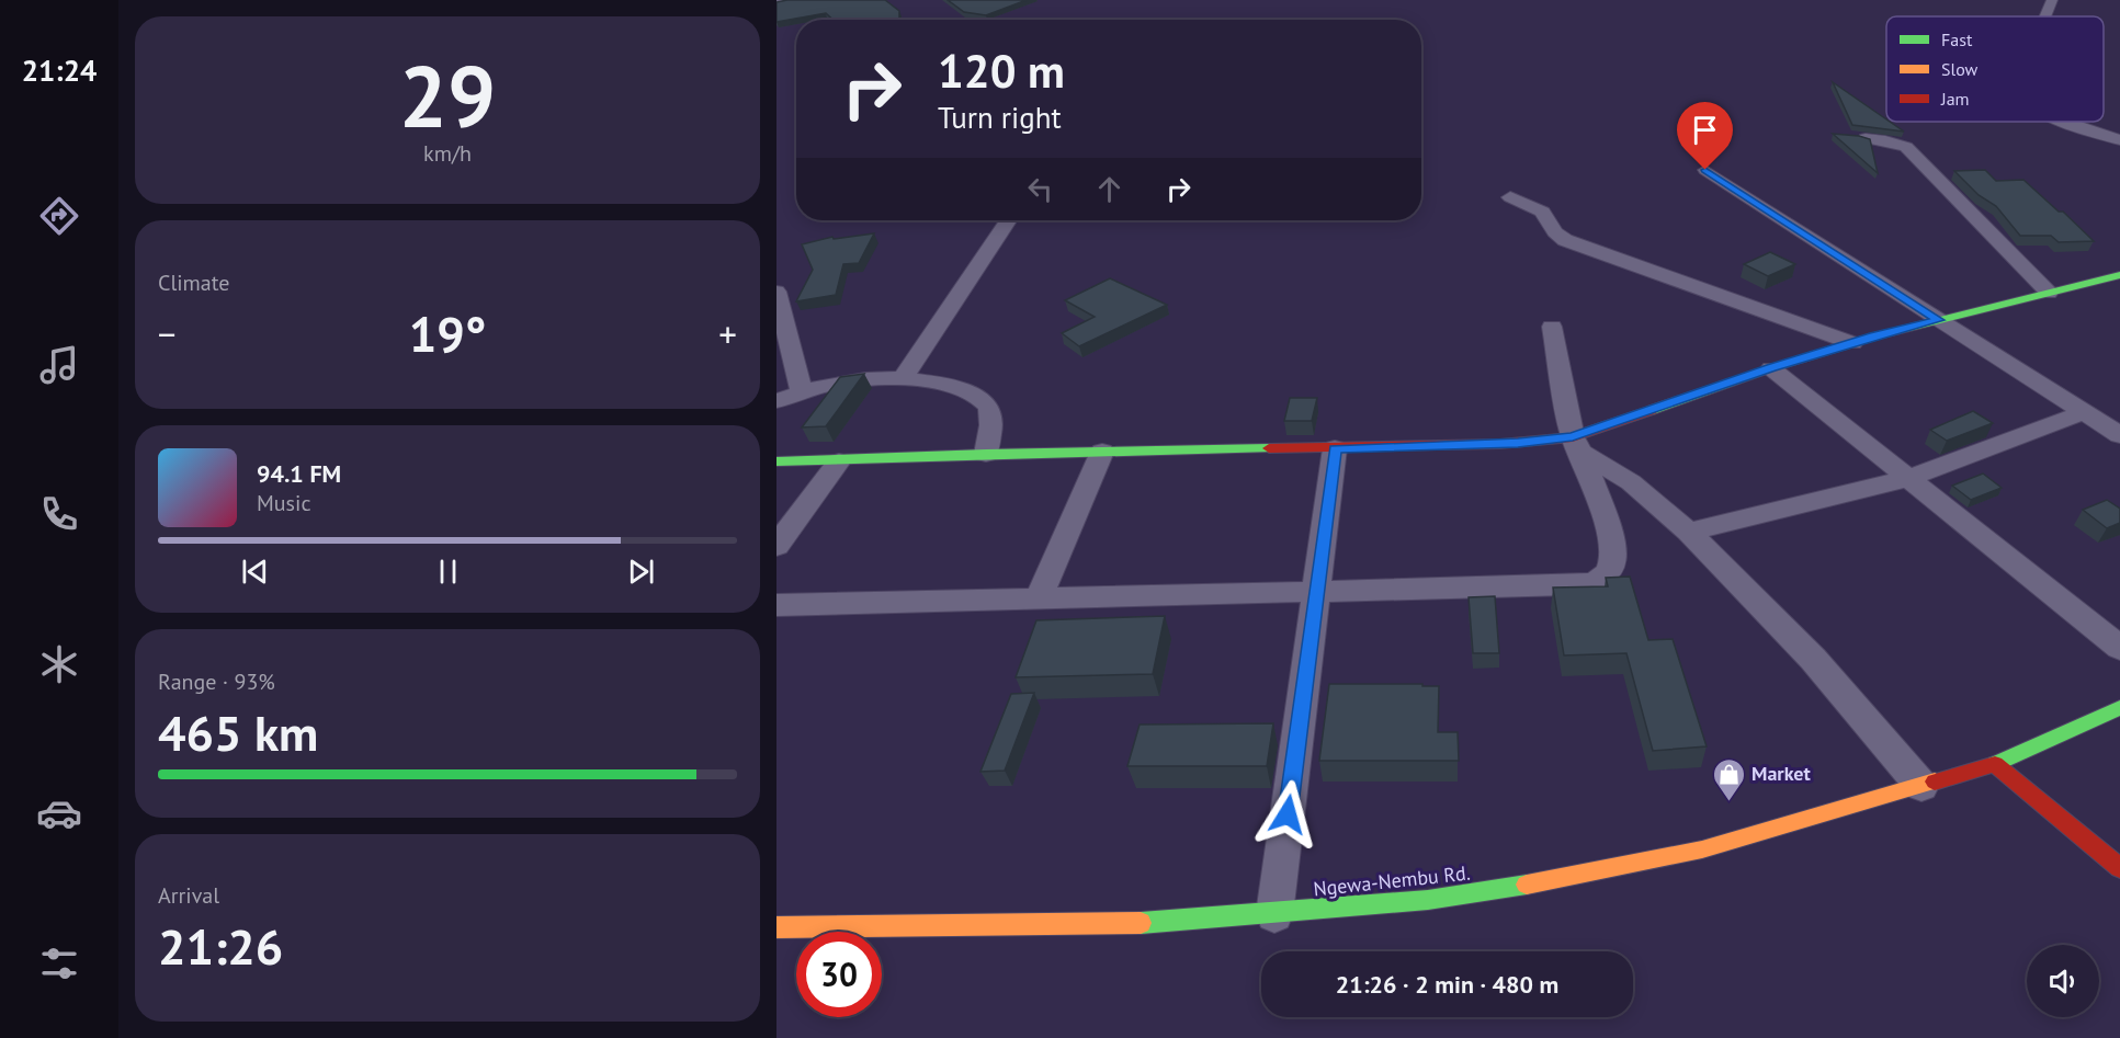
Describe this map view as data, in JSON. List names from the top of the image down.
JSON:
{
  "streets": {
    "main road": ["Ngewa-Nembu Rd."]
  },
  "places": {
    "shop": ["Market"]
  },
  "legend": ["Fast", "Slow", "Jam"],
  "page": {
    "tabs": "21:24",
    "tile": [
      ["29", "km/h"],
      "Climate",
      ["Range · 93%", "465 km"],
      ["Arrival", "21:26"]
    ],
    "turn": ["120 m", "Turn right"],
    "heat": ["−", "19°", "+"],
    "song": ["94.1 FM", "Music"],
    "limit": "30",
    "trip": "21:26 · 2 min · 480 m"
  }
}
